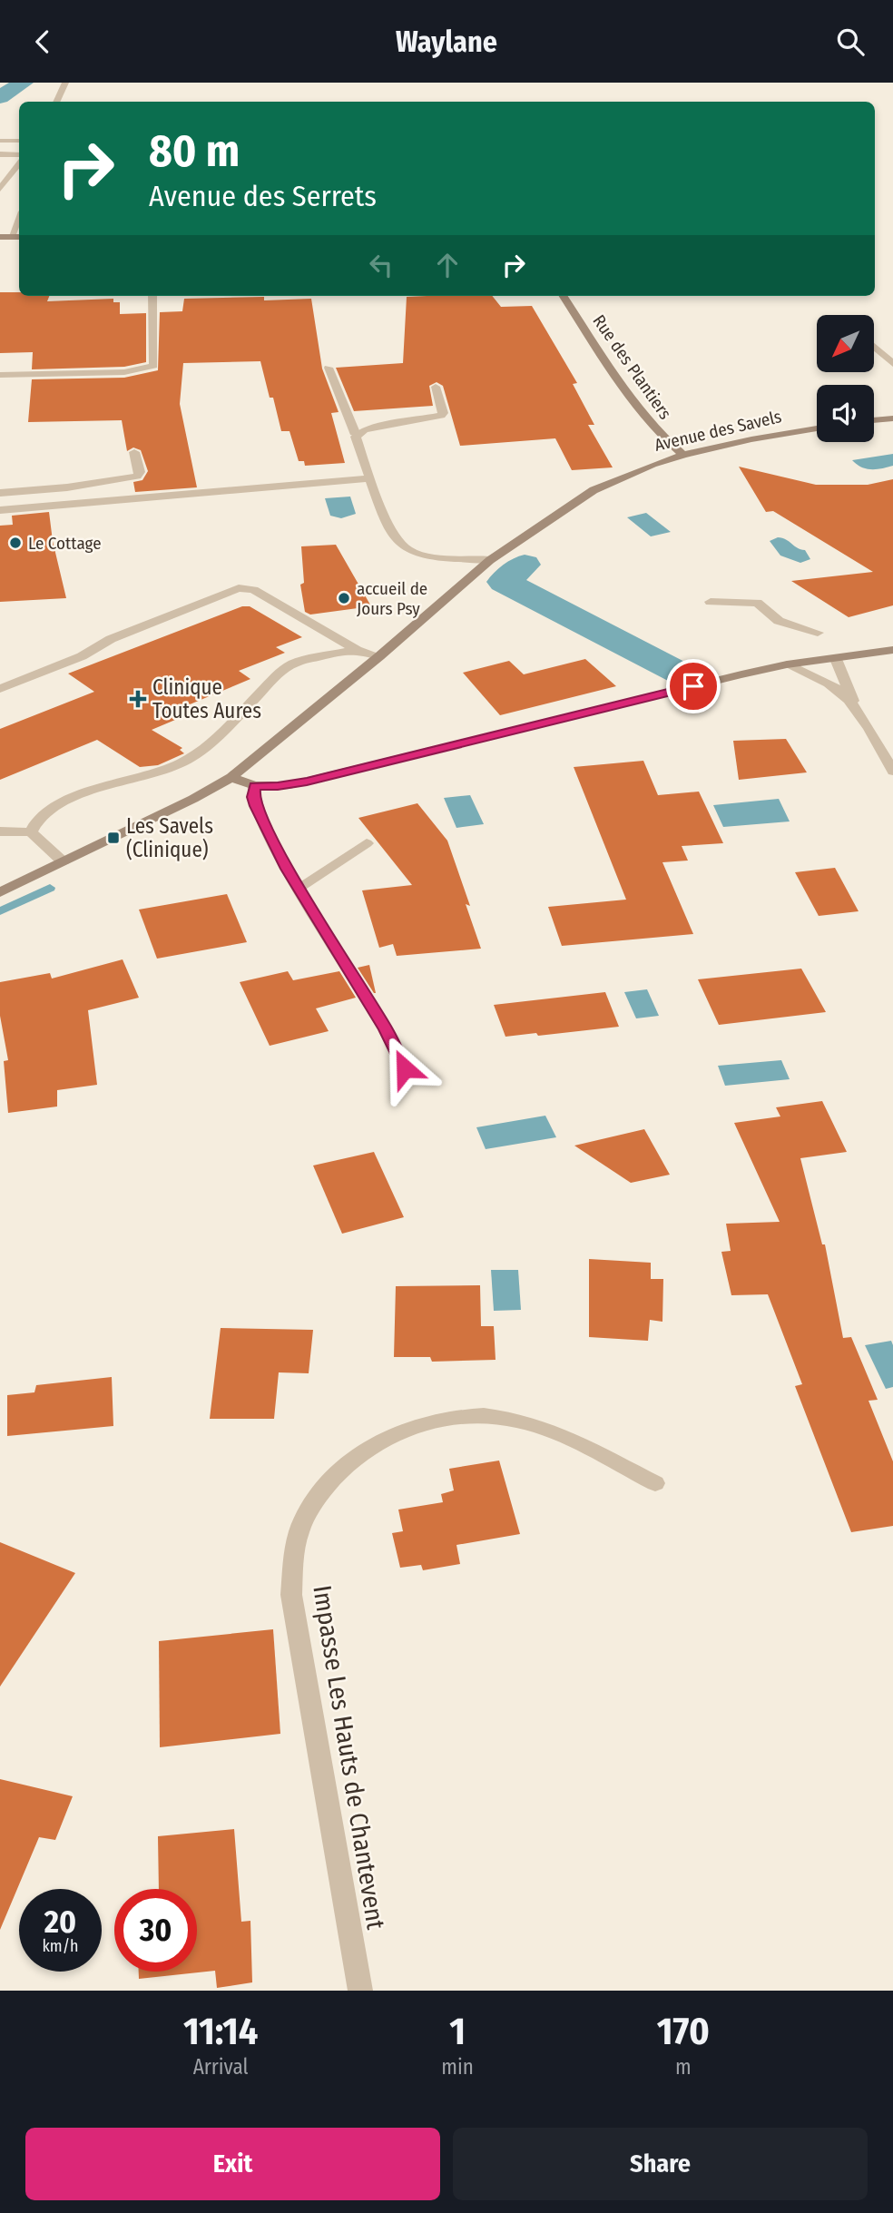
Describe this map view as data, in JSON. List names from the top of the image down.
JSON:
{
  "streets": {
    "street": ["Rue des Plantiers", "Avenue des Savels", "Impasse Les Hauts de Chantevent"]
  },
  "crossings": [
    ["Rue des Plantiers", "Avenue des Savels"]
  ],
  "places": {
    "other": ["Le Cottage", "accueil de Jours Psy"],
    "health": ["Clinique Toutes Aures"],
    "transit": ["Les Savels (Clinique)"]
  },
  "north": "bottom left",
  "page": {
    "header": "Waylane",
    "turn": ["80 m", "Avenue des Serrets"],
    "speed": "20 km/h",
    "limit": "30",
    "eta": [
      "11:14",
      "Arrival",
      "1",
      "min",
      "170",
      "m"
    ],
    "buttons": ["Exit", "Share"]
  }
}
